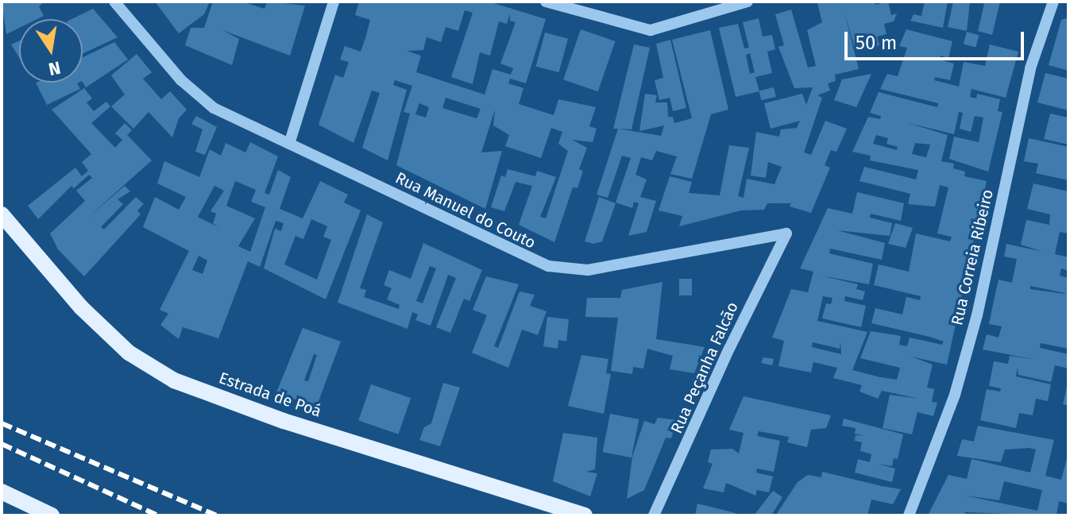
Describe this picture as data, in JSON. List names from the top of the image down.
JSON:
{
  "streets": {
    "main road": ["Estrada de Poá"],
    "street": ["Rua Manuel do Couto", "Rua Correia Ribeiro", "Rua Peçanha Falcão"]
  },
  "crossings": [
    ["Rua Manuel do Couto", "Rua Peçanha Falcão"]
  ],
  "scale_bar": "50 m",
  "north": "bottom"
}
